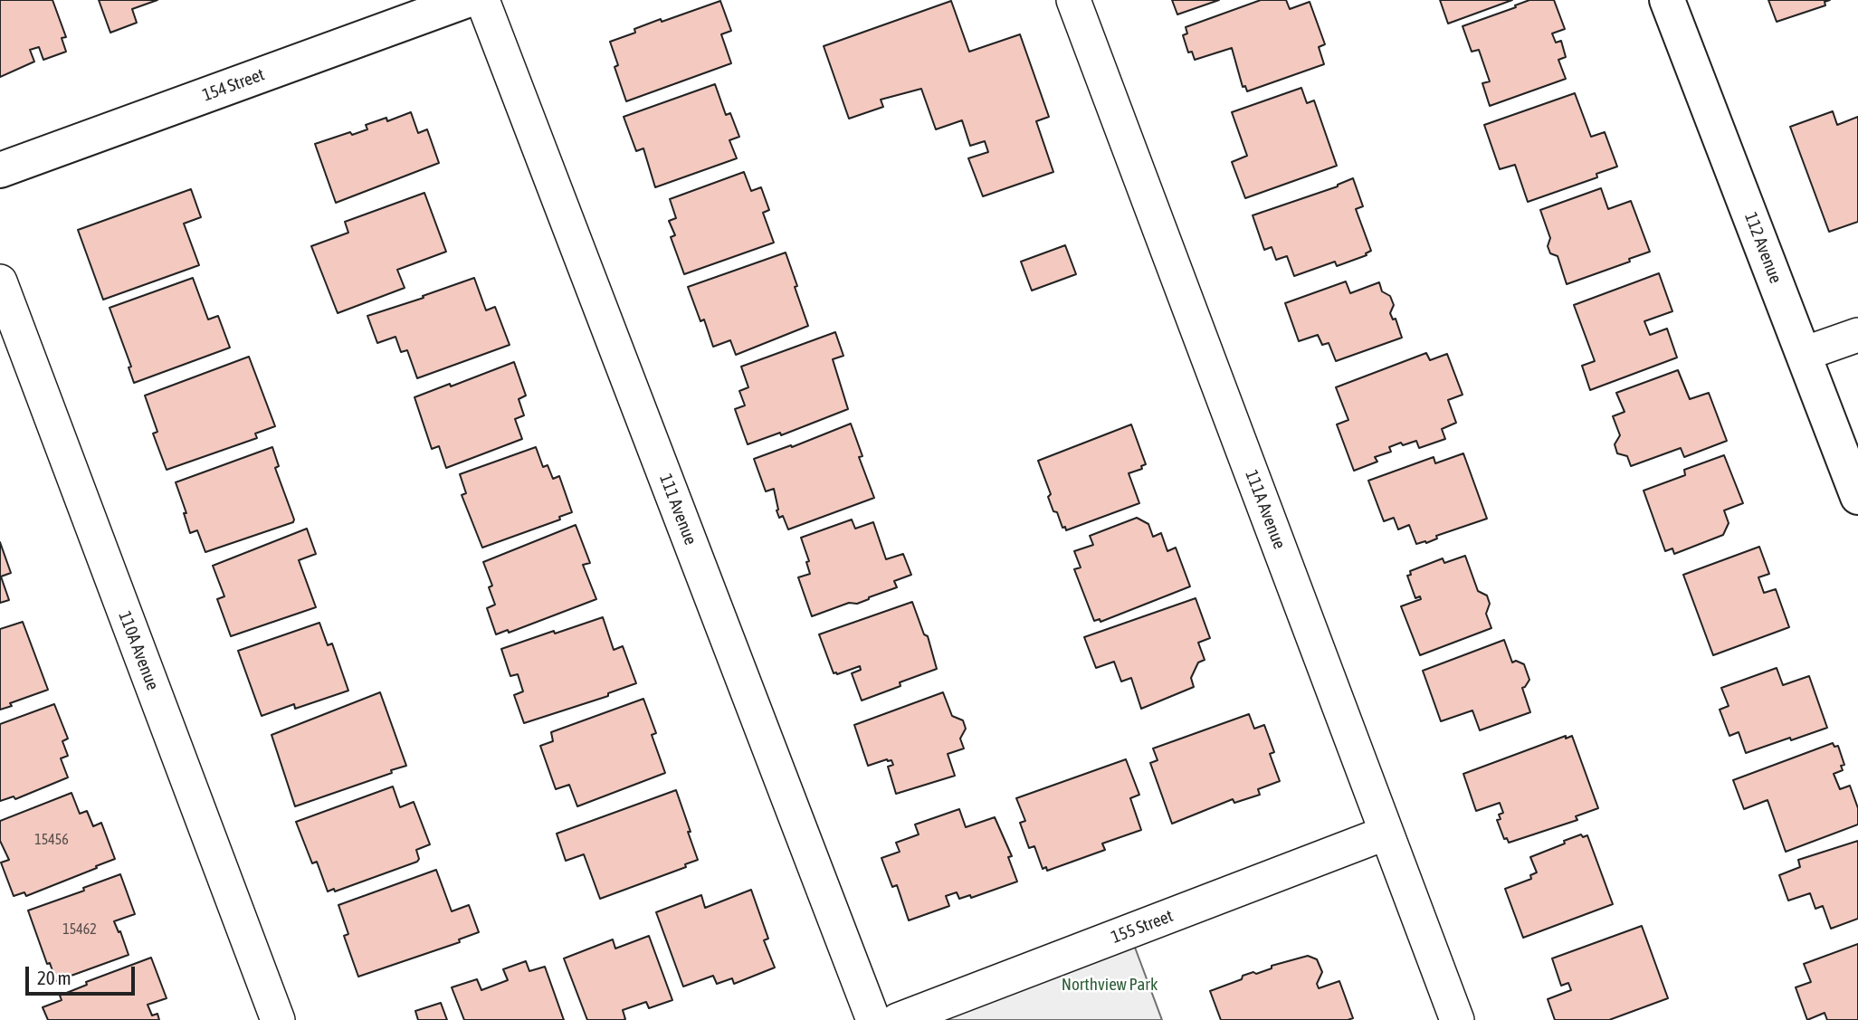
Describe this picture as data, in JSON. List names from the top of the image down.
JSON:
{
  "streets": {
    "street": [
      "154 Street",
      "112 Avenue",
      "111 Avenue",
      "111A Avenue",
      "110A Avenue",
      "155 Street"
    ]
  },
  "crossings": [
    ["111A Avenue", "155 Street"]
  ],
  "parks": ["Northview Park"],
  "house_numbers": ["15456", "15462"],
  "scale_bar": "20 m"
}
